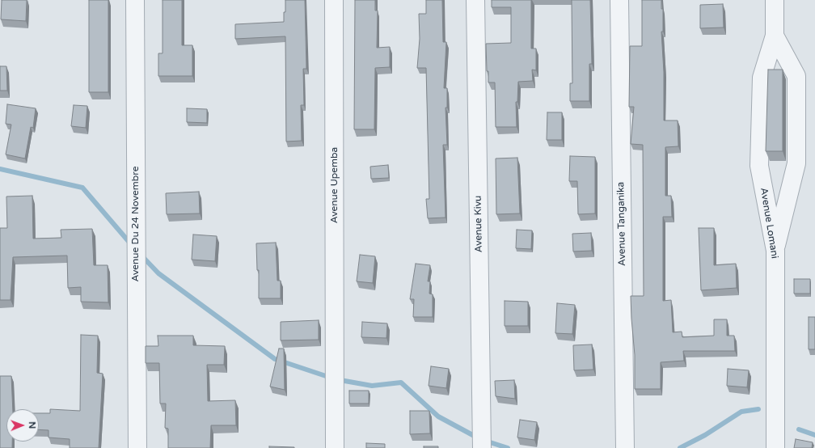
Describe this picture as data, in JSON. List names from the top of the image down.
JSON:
{
  "streets": {
    "street": [
      "Avenue Upemba",
      "Avenue Lomani",
      "Avenue Du 24 Novembre",
      "Avenue Kivu",
      "Avenue Tanganika"
    ]
  },
  "north": "right"
}
